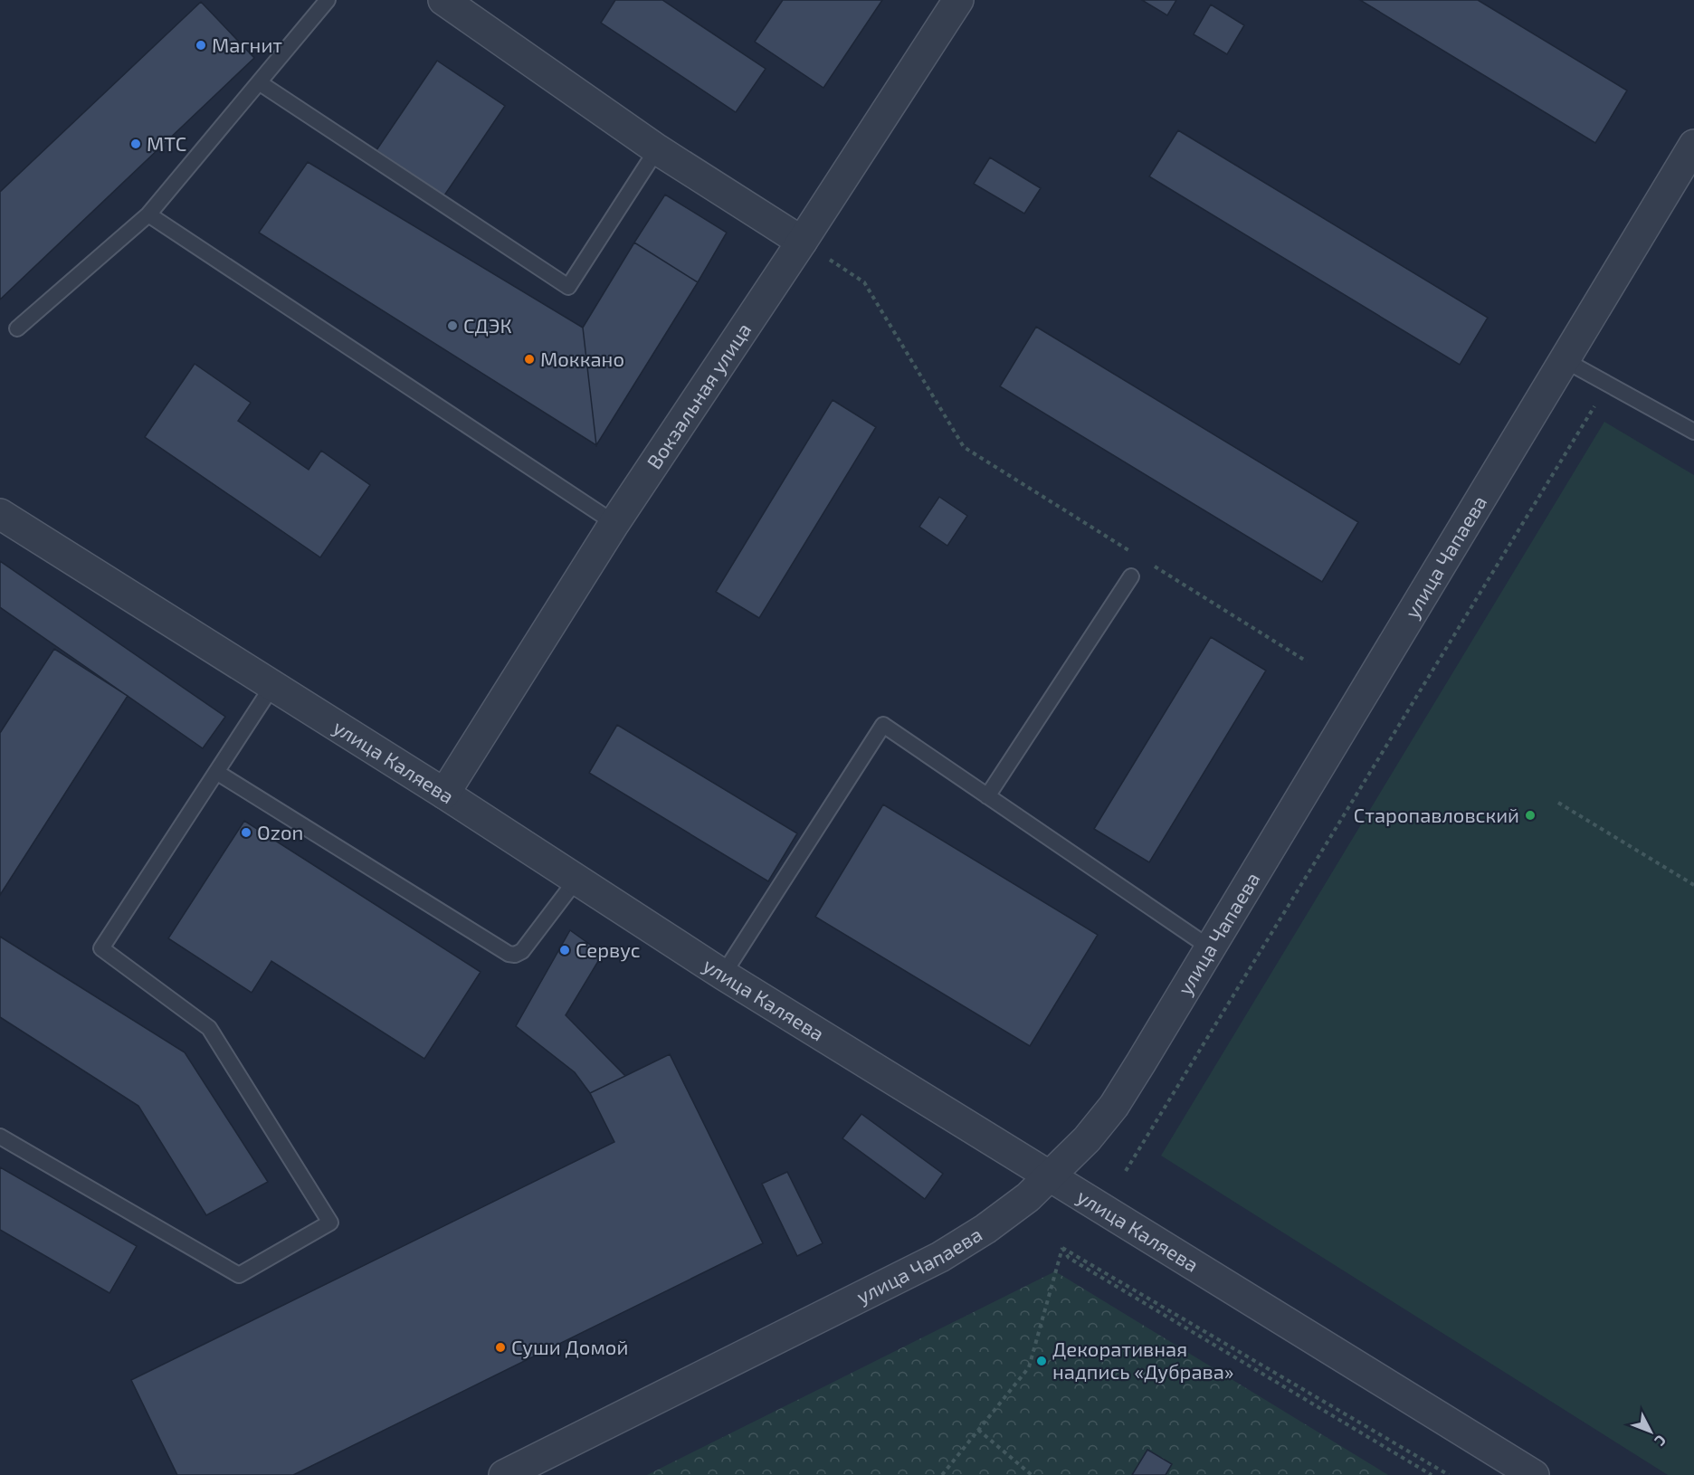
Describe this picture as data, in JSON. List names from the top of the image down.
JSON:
{
  "streets": {
    "street": ["Вокзальная улица", "улица Чапаева", "улица Каляева"]
  },
  "crossings": [
    ["Вокзальная улица", "улица Каляева"],
    ["улица Чапаева", "улица Каляева"]
  ],
  "places": [
    "Магнит",
    "МТС",
    "СДЭК",
    "Моккано",
    "Старопавловский",
    "Ozon",
    "Сервус",
    "Суши Домой",
    "Декоративная надпись «Дубрава»"
  ],
  "north": "bottom right"
}
